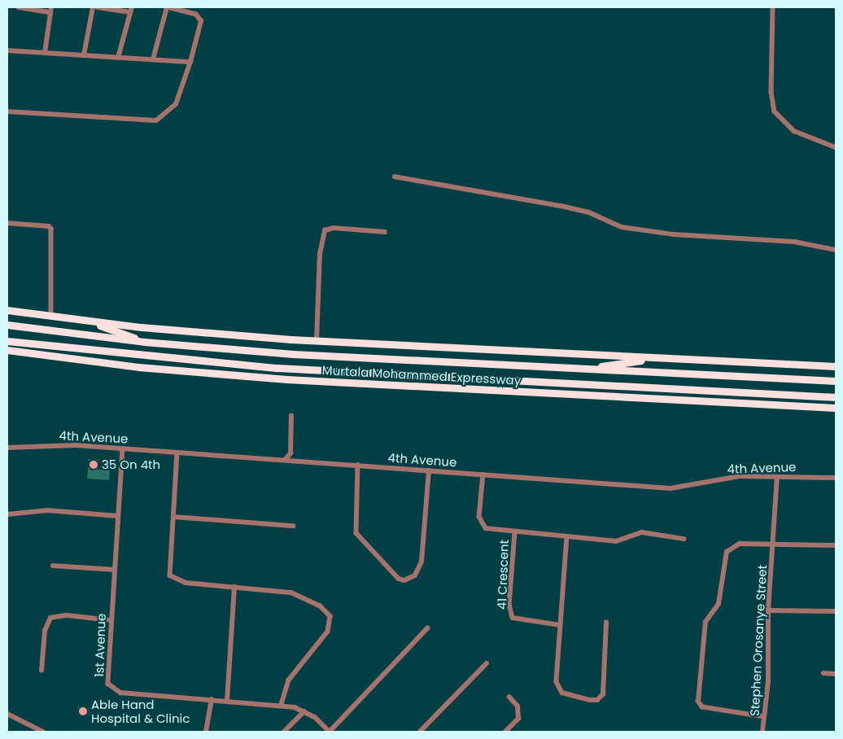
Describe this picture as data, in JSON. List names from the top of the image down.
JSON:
{
  "streets": {
    "highway": ["Murtala Mohammed Expressway"],
    "street": [
      "4th Avenue",
      "41 Crescent",
      "Stephen Orosanye Street",
      "1st Avenue"
    ]
  },
  "crossings": [
    ["4th Avenue", "41 Crescent"],
    ["4th Avenue", "Stephen Orosanye Street"],
    ["4th Avenue", "1st Avenue"]
  ],
  "places": ["35 On 4th", "Able Hand Hospital & Clinic"]
}
